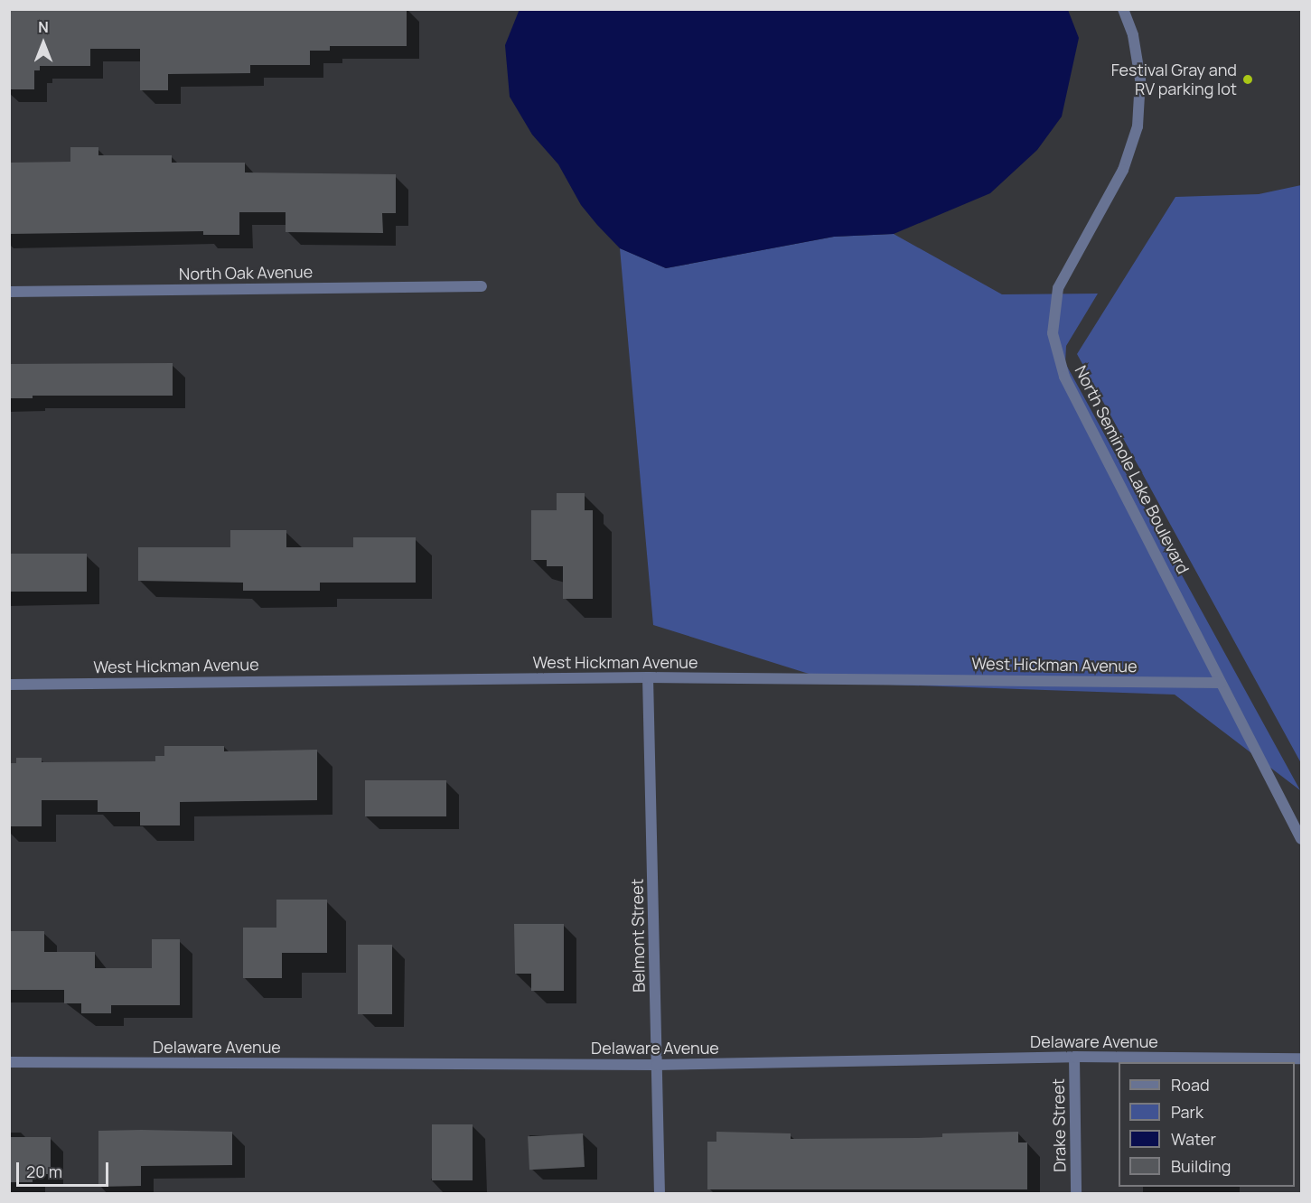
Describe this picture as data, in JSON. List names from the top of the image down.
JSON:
{
  "streets": {
    "street": [
      "North Oak Avenue",
      "North Seminole Lake Boulevard",
      "West Hickman Avenue",
      "Belmont Street",
      "Delaware Avenue",
      "Drake Street"
    ]
  },
  "crossings": [
    ["North Seminole Lake Boulevard", "West Hickman Avenue"],
    ["West Hickman Avenue", "Belmont Street"],
    ["Belmont Street", "Delaware Avenue"],
    ["Delaware Avenue", "Drake Street"]
  ],
  "places": ["Festival Gray and RV parking lot"],
  "legend": [
    "Road",
    "Park",
    "Water",
    "Building"
  ],
  "scale_bar": "20 m",
  "north": "top"
}
